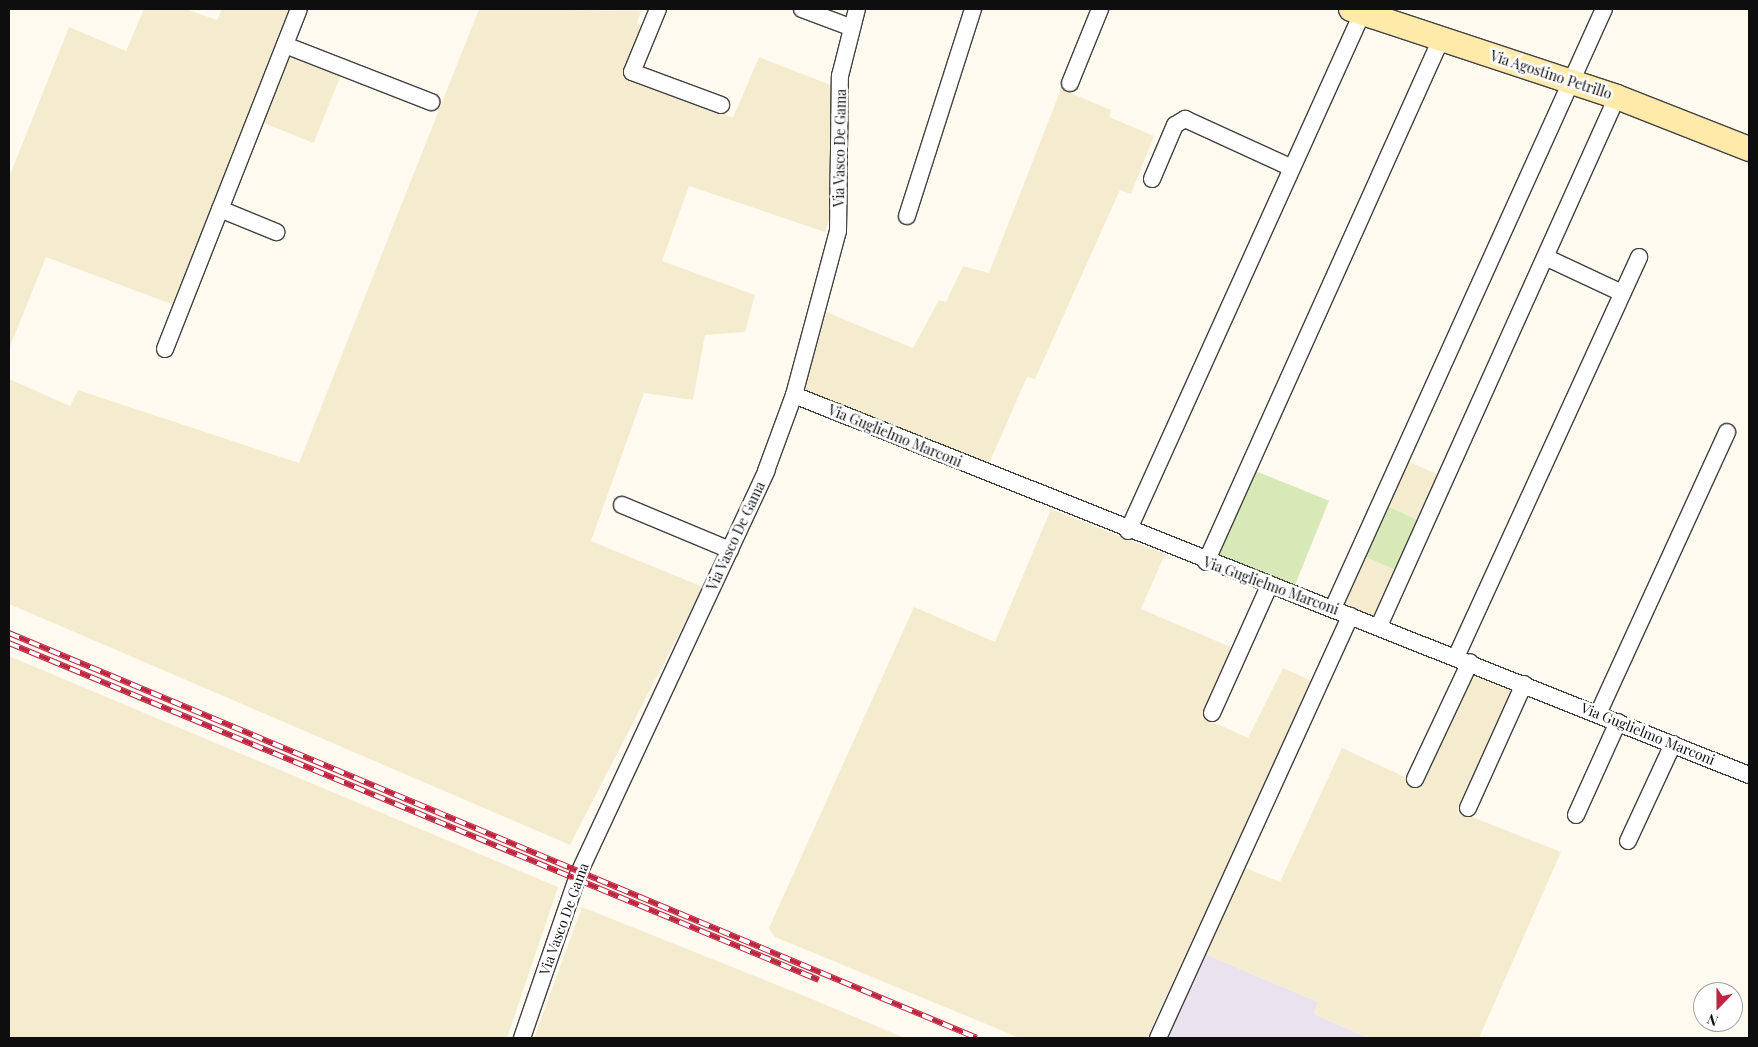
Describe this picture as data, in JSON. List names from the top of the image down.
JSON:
{
  "streets": {
    "street": ["Via Agostino Petrillo", "Via Vasco De Gama", "Via Guglielmo Marconi"]
  },
  "crossings": [
    ["Via Vasco De Gama", "Via Guglielmo Marconi"]
  ],
  "north": "bottom"
}
